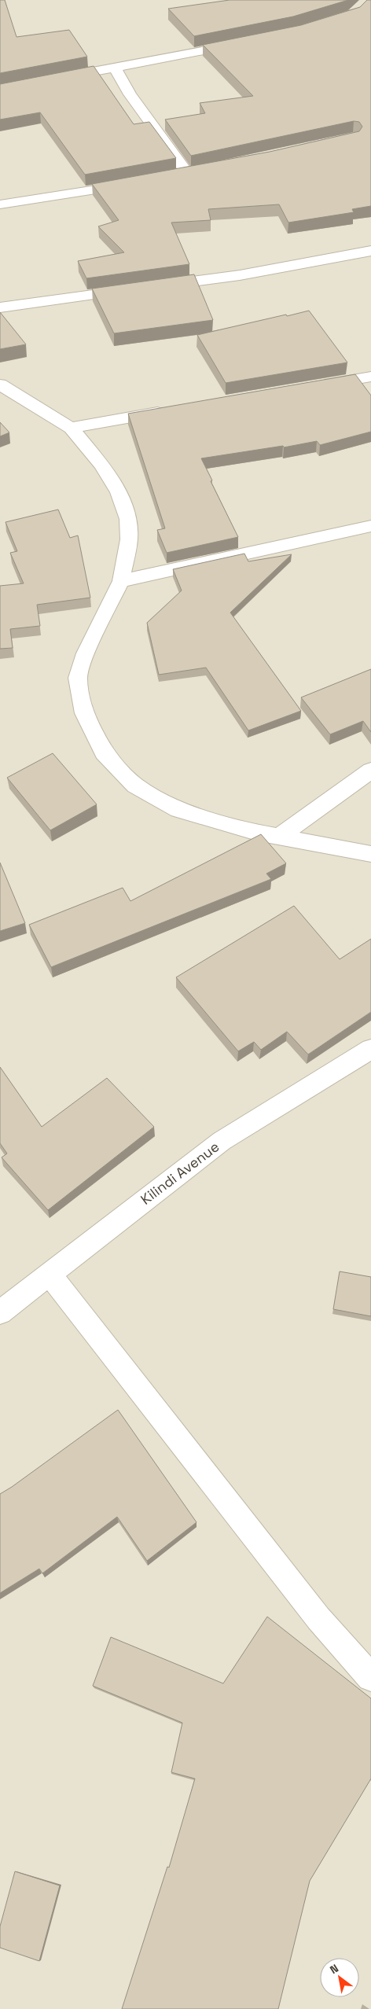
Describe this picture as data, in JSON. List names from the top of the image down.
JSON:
{
  "streets": {
    "street": ["Kilindi Avenue"]
  },
  "north": "top left"
}
